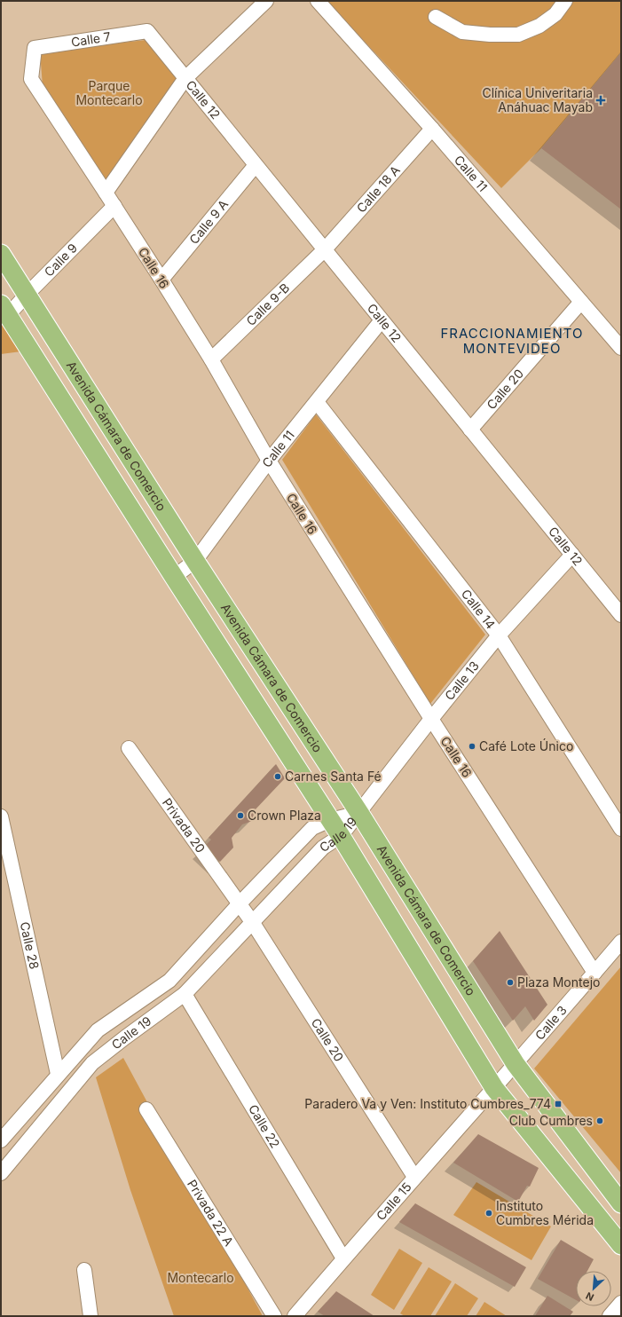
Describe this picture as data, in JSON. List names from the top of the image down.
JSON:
{
  "streets": {
    "main road": ["Avenida Cámara de Comercio"],
    "street": [
      "Calle 7",
      "Calle 12",
      "Calle 11",
      "Calle 18 A",
      "Calle 9 A",
      "Calle 9",
      "Calle 16",
      "Calle 9-B",
      "Calle 20",
      "Calle 14",
      "Calle 13",
      "Privada 20",
      "Calle 19",
      "Calle 28",
      "Calle 3",
      "Calle 22",
      "Calle 15",
      "Privada 22 A"
    ]
  },
  "crossings": [
    ["Calle 7", "Calle 12"],
    ["Calle 7", "Calle 16"],
    ["Calle 12", "Calle 11"],
    ["Calle 12", "Calle 18 A"],
    ["Calle 12", "Calle 9 A"],
    ["Calle 12", "Calle 9-B"],
    ["Calle 12", "Calle 20"],
    ["Calle 12", "Calle 13"],
    ["Calle 11", "Calle 18 A"],
    ["Calle 11", "Calle 16"],
    ["Calle 11", "Calle 20"],
    ["Calle 11", "Avenida Cámara de Comercio"],
    ["Calle 11", "Calle 14"],
    ["Calle 18 A", "Calle 9-B"],
    ["Calle 9 A", "Calle 16"],
    ["Calle 9", "Calle 16"],
    ["Calle 9", "Avenida Cámara de Comercio"],
    ["Calle 16", "Calle 9-B"],
    ["Calle 16", "Calle 13"],
    ["Calle 16", "Calle 3"],
    ["Calle 20", "Privada 20"],
    ["Calle 20", "Calle 19"],
    ["Calle 20", "Calle 15"],
    ["Avenida Cámara de Comercio", "Calle 13"],
    ["Avenida Cámara de Comercio", "Calle 19"],
    ["Avenida Cámara de Comercio", "Calle 3"],
    ["Avenida Cámara de Comercio", "Calle 15"],
    ["Calle 14", "Calle 13"],
    ["Calle 13", "Calle 19"],
    ["Privada 20", "Calle 19"],
    ["Calle 19", "Calle 28"],
    ["Calle 19", "Calle 22"],
    ["Calle 3", "Calle 15"],
    ["Calle 22", "Calle 15"]
  ],
  "districts": ["FRACCIONAMIENTO MONTEVIDEO"],
  "parks": ["Parque Montecarlo", "Montecarlo"],
  "places": {
    "health": ["Clínica Univeritaria Anáhuac Mayab"],
    "other": [
      "Café Lote Único",
      "Carnes Santa Fé",
      "Crown Plaza",
      "Plaza Montejo",
      "Club Cumbres",
      "Instituto Cumbres Mérida"
    ],
    "transit": ["Paradero Va y Ven: Instituto Cumbres_774"]
  },
  "north": "bottom left"
}
